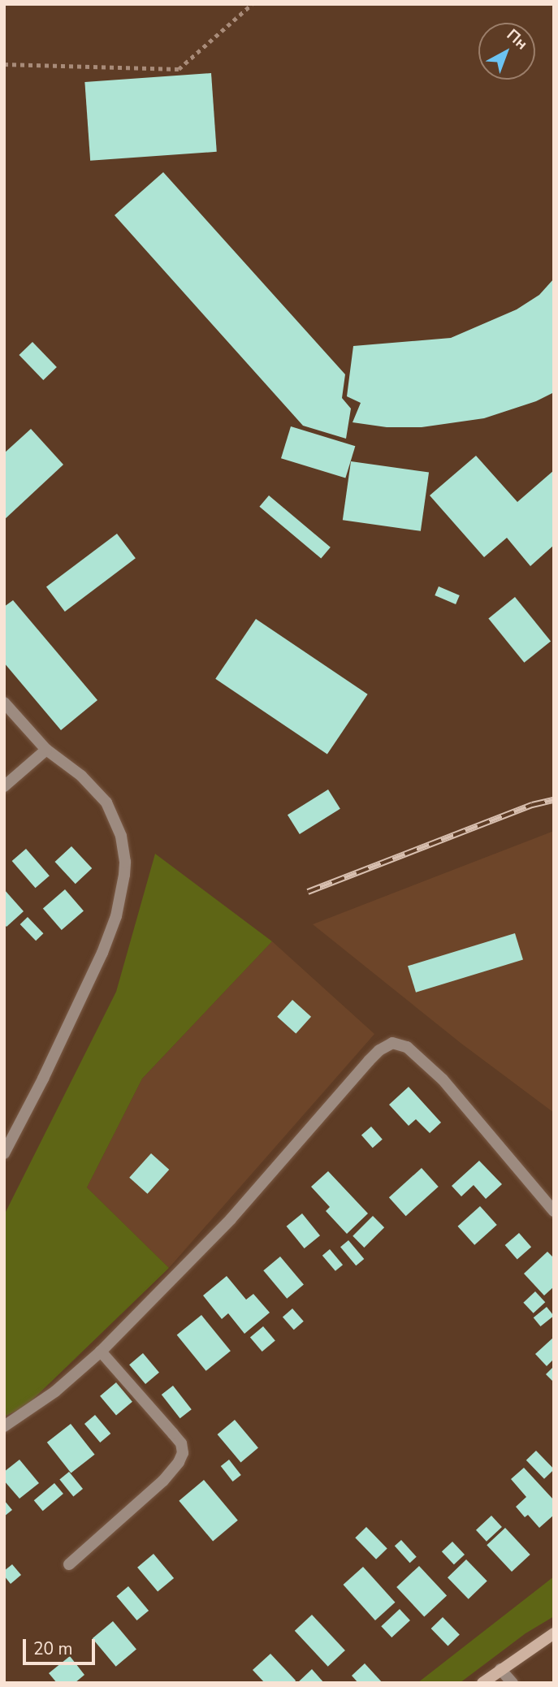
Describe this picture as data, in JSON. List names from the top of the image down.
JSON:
{
  "scale_bar": "20 m",
  "north": "top right"
}
